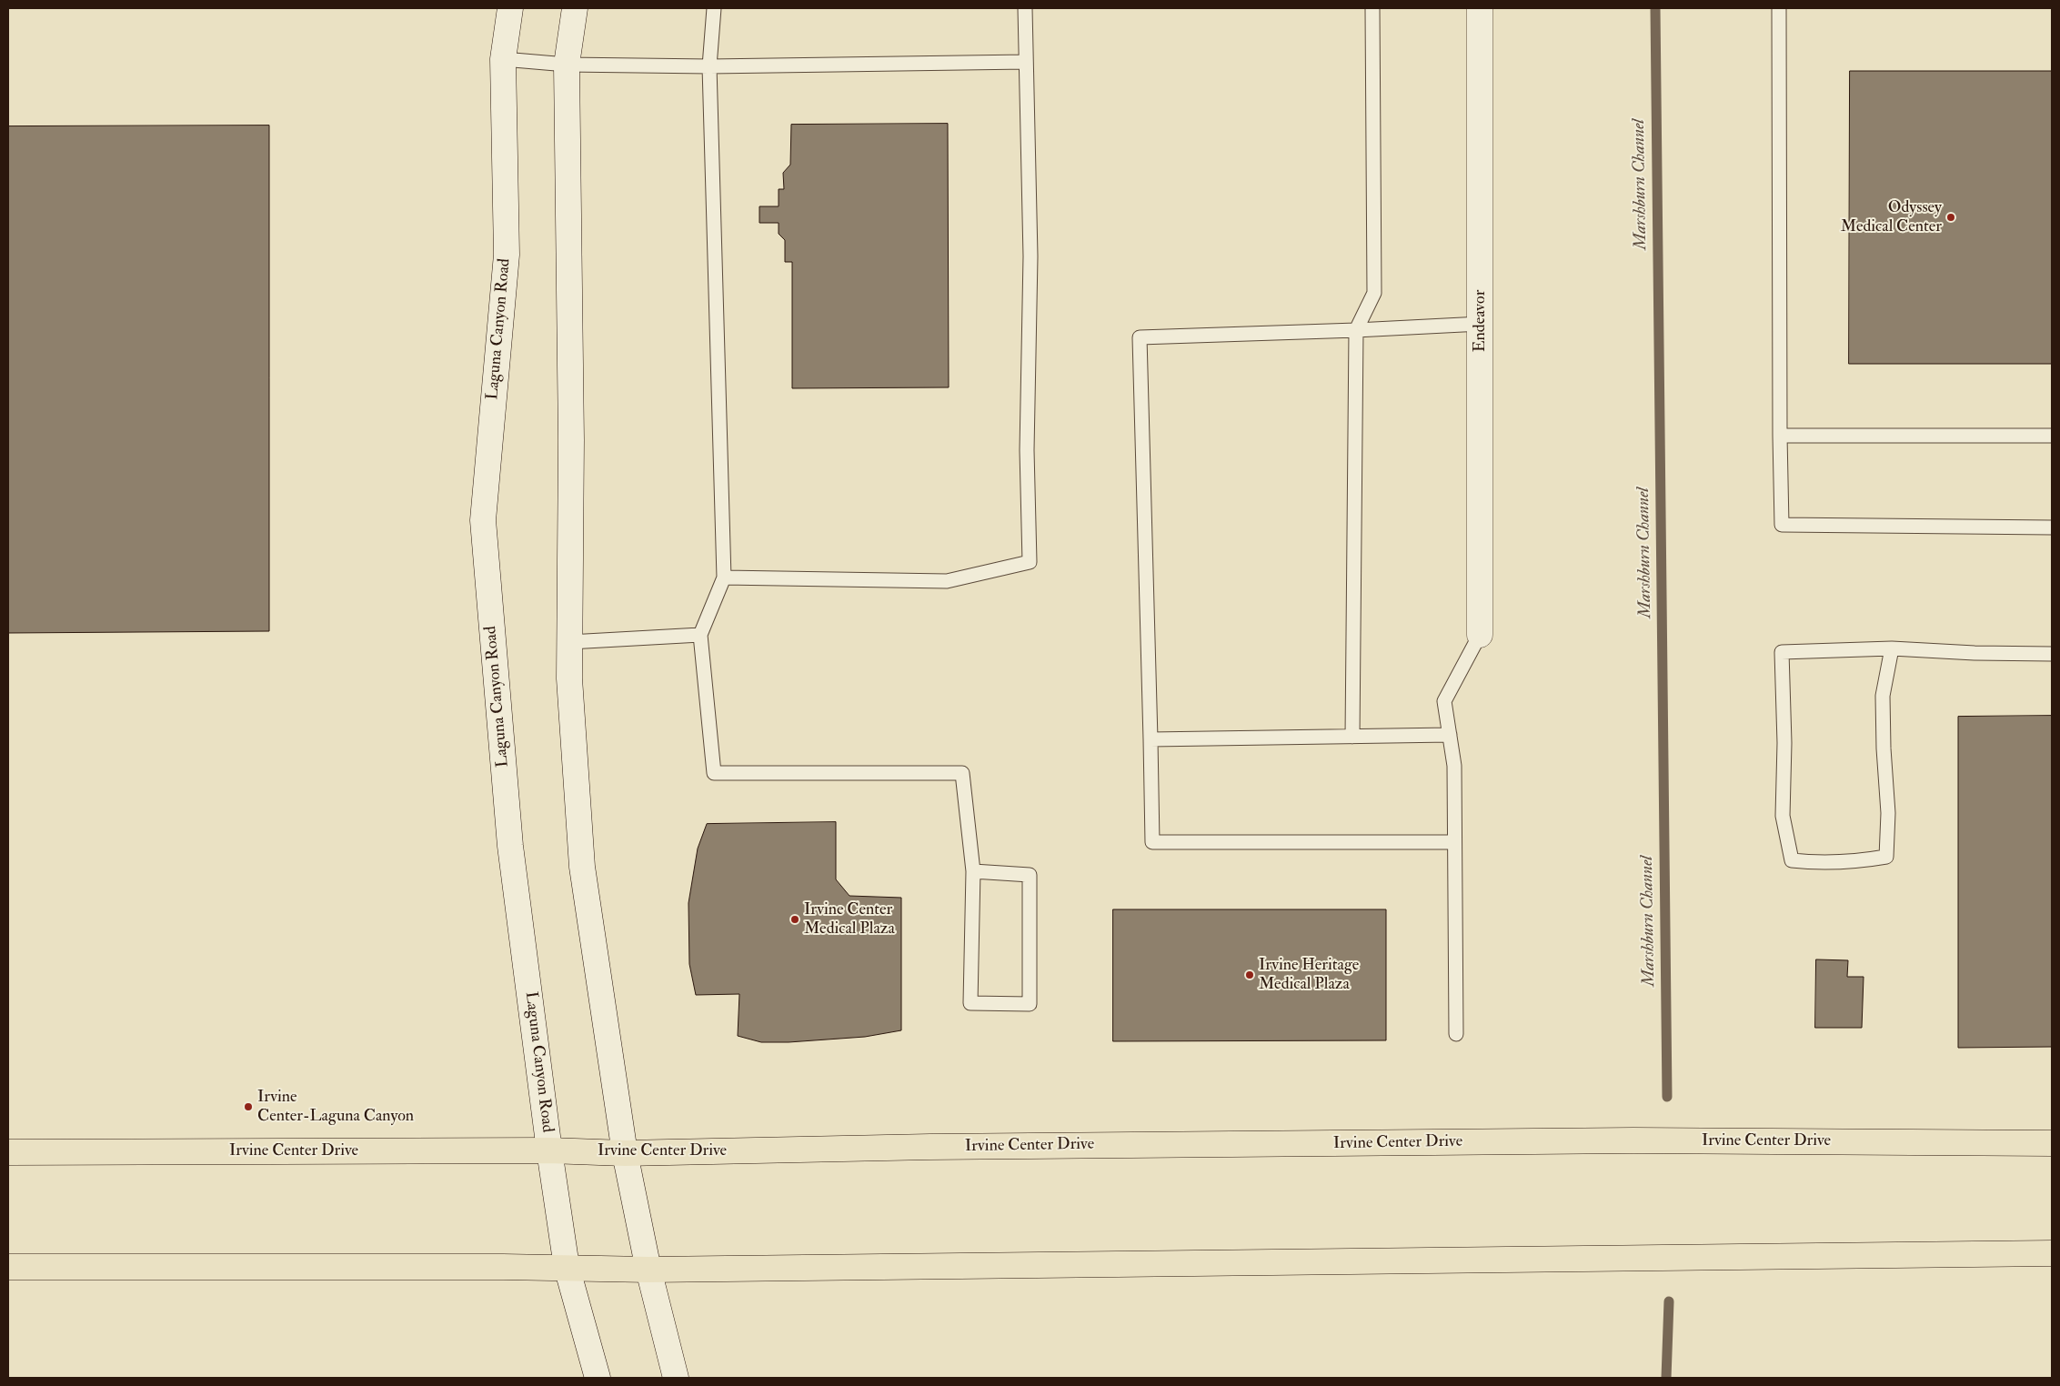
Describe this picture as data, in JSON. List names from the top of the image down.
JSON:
{
  "streets": {
    "main road": ["Endeavor", "Laguna Canyon Road", "Irvine Center Drive"]
  },
  "crossings": [
    ["Laguna Canyon Road", "Irvine Center Drive"]
  ],
  "water": ["Marshburn Channel"],
  "places": [
    "Odyssey Medical Center",
    "Irvine Center Medical Plaza",
    "Irvine Heritage Medical Plaza",
    "Irvine Center-Laguna Canyon"
  ]
}
